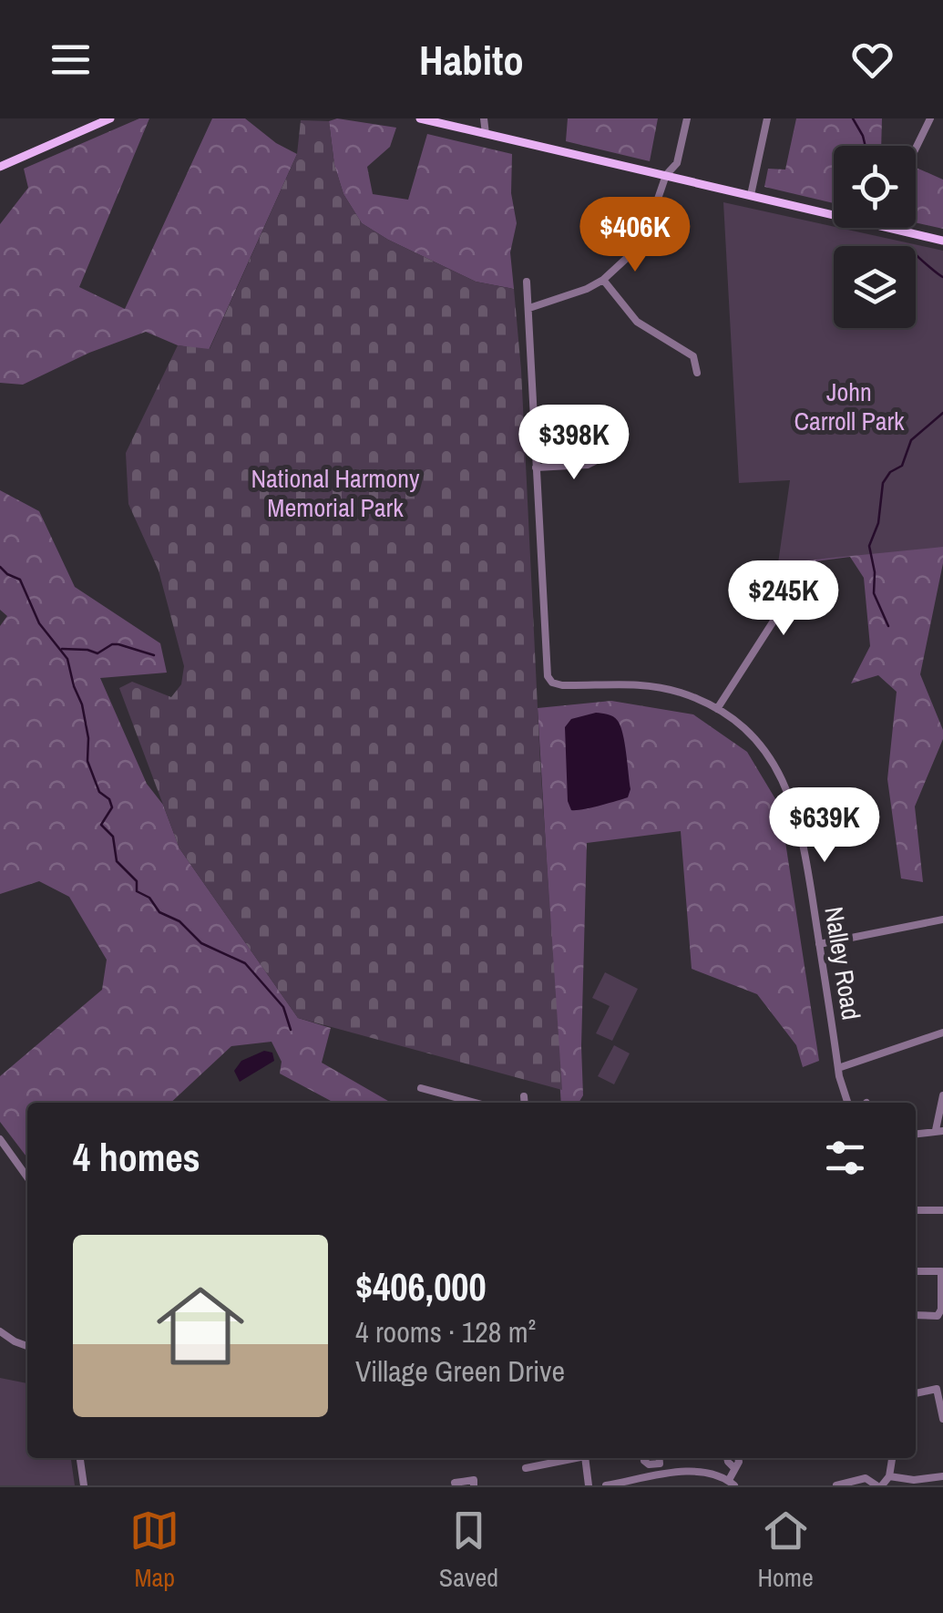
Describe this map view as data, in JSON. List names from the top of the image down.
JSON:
{
  "streets": {
    "street": ["Nalley Road"]
  },
  "parks": ["John Carroll Park", "National Harmony Memorial Park"],
  "page": {
    "header": "Habito",
    "price": [
      "$406K",
      "$398K",
      "$245K",
      "$639K"
    ],
    "heading": "4 homes",
    "list": [
      {
        "name": "$406,000",
        "note": "4 rooms · 128 m² · Village Green Drive"
      }
    ],
    "tabs": ["Map", "Saved", "Home"]
  }
}
